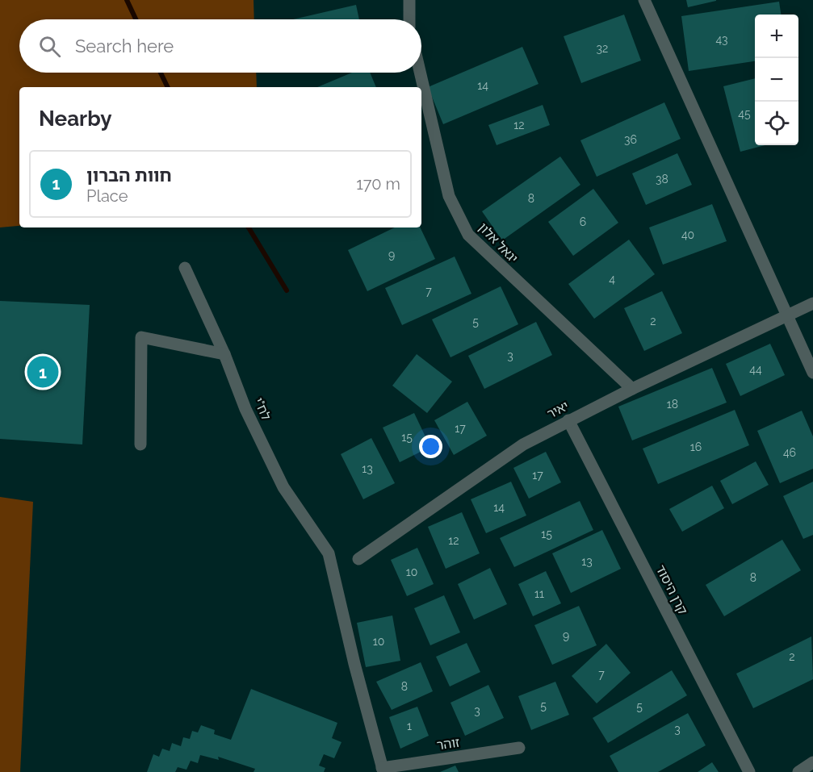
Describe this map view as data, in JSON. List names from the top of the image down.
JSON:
{
  "streets": {
    "street": [
      "יגאל אלון",
      "לח\"י",
      "יאיר",
      "קרן היסוד",
      "זוהר"
    ]
  },
  "crossings": [
    ["יגאל אלון", "יאיר"],
    ["לח\"י", "זוהר"],
    ["יאיר", "קרן היסוד"]
  ],
  "house_numbers": [
    "43",
    "32",
    "14",
    "45",
    "12",
    "36",
    "38",
    "8",
    "6",
    "40",
    "9",
    "4",
    "7",
    "2",
    "5",
    "3",
    "44",
    "18",
    "17",
    "15",
    "16",
    "46",
    "13",
    "17",
    "14",
    "15",
    "12",
    "13",
    "10",
    "8",
    "11",
    "9",
    "10",
    "2",
    "7",
    "8",
    "5",
    "5",
    "3",
    "1",
    "3"
  ],
  "page": {
    "map_buttons": ["+", "−"],
    "search": "Search here",
    "heading": "Nearby",
    "list": [
      {
        "mark": "1",
        "name": "חוות הברון",
        "note": "Place",
        "value": "170 m"
      }
    ],
    "pins": "1"
  }
}
